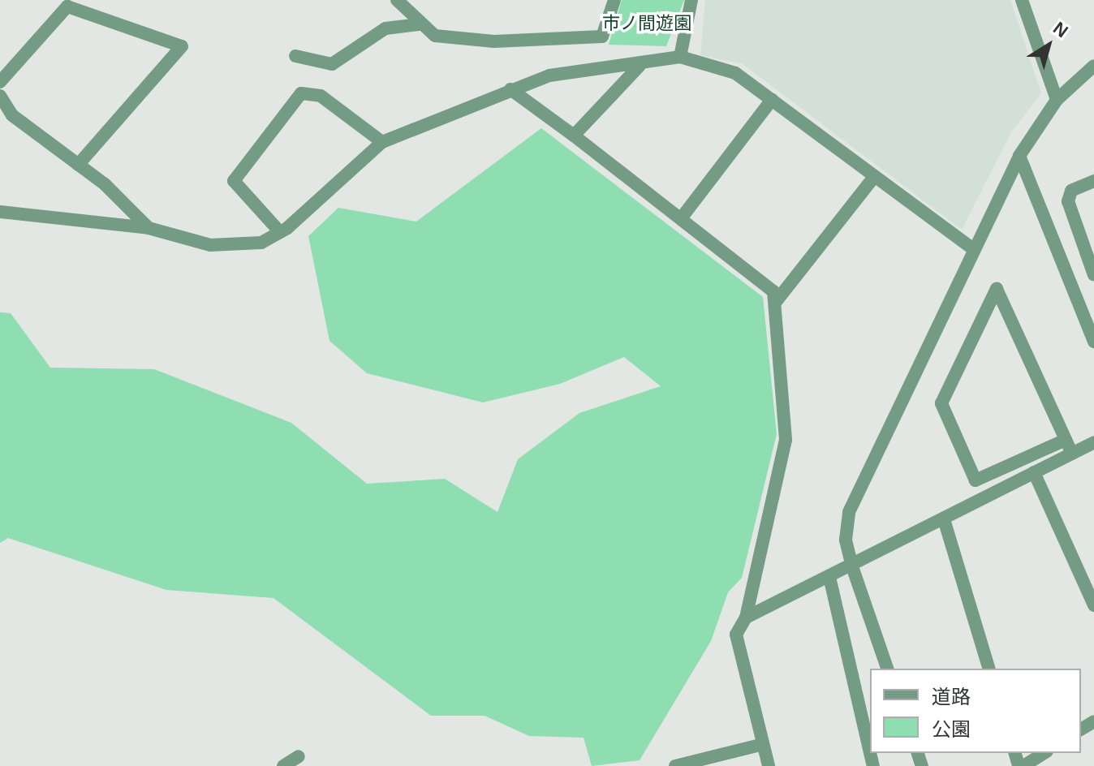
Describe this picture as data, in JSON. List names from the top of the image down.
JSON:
{
  "parks": ["市ノ間遊園"],
  "legend": ["道路", "公園"],
  "north": "top right"
}
